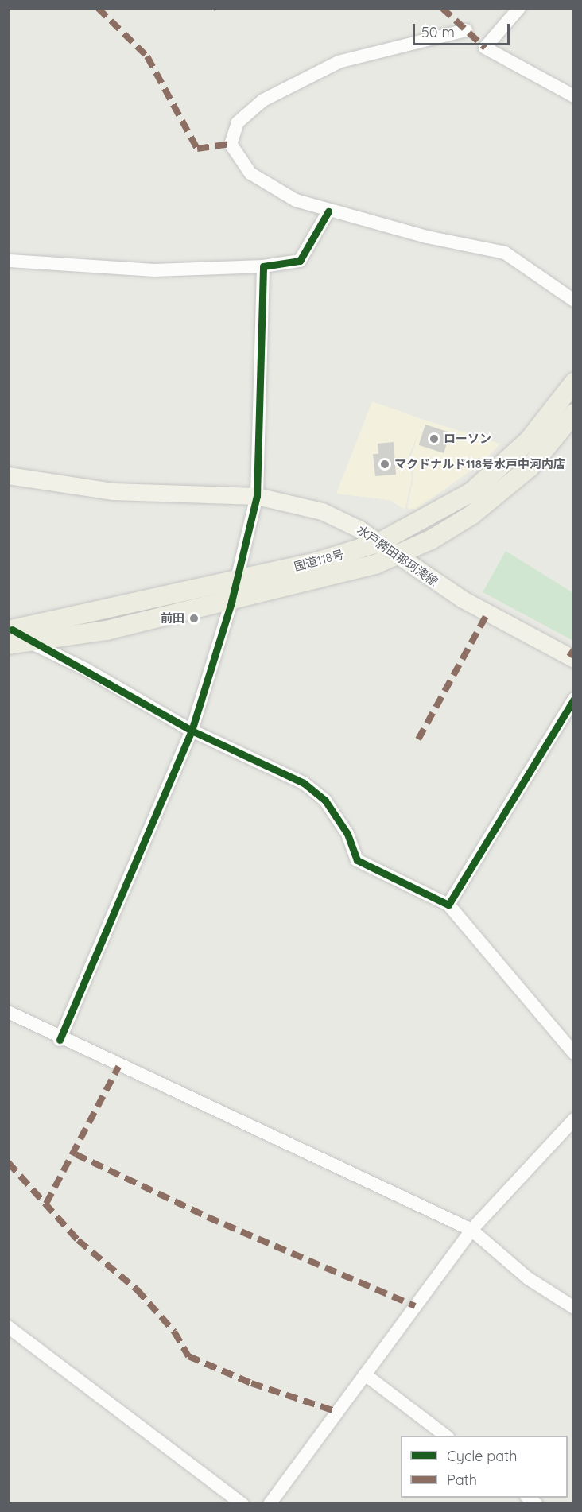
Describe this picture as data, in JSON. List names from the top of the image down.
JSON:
{
  "streets": {
    "highway": ["国道118号"],
    "main road": ["水戸勝田那珂湊線"]
  },
  "crossings": [
    ["水戸勝田那珂湊線", "国道118号"]
  ],
  "places": ["ローソン", "マクドナルド118号水戸中河内店", "前田"],
  "legend": ["Cycle path", "Path"],
  "scale_bar": "50 m"
}
